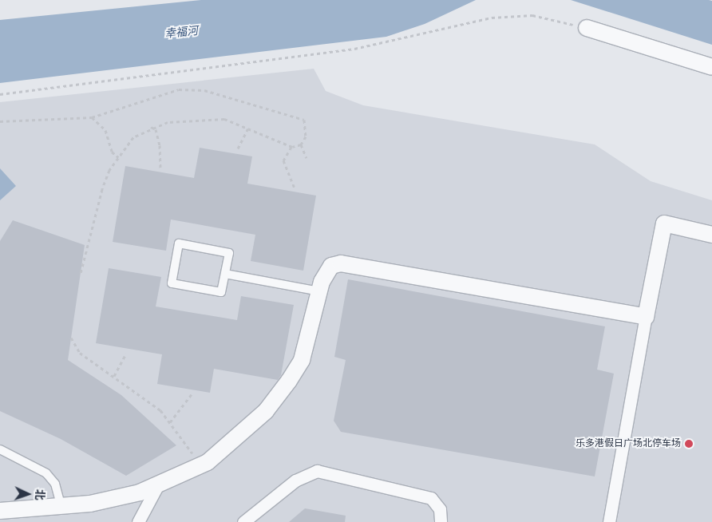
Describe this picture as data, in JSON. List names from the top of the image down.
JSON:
{
  "water": ["幸福河"],
  "places": ["乐多港假日广场北停车场"],
  "north": "right"
}
